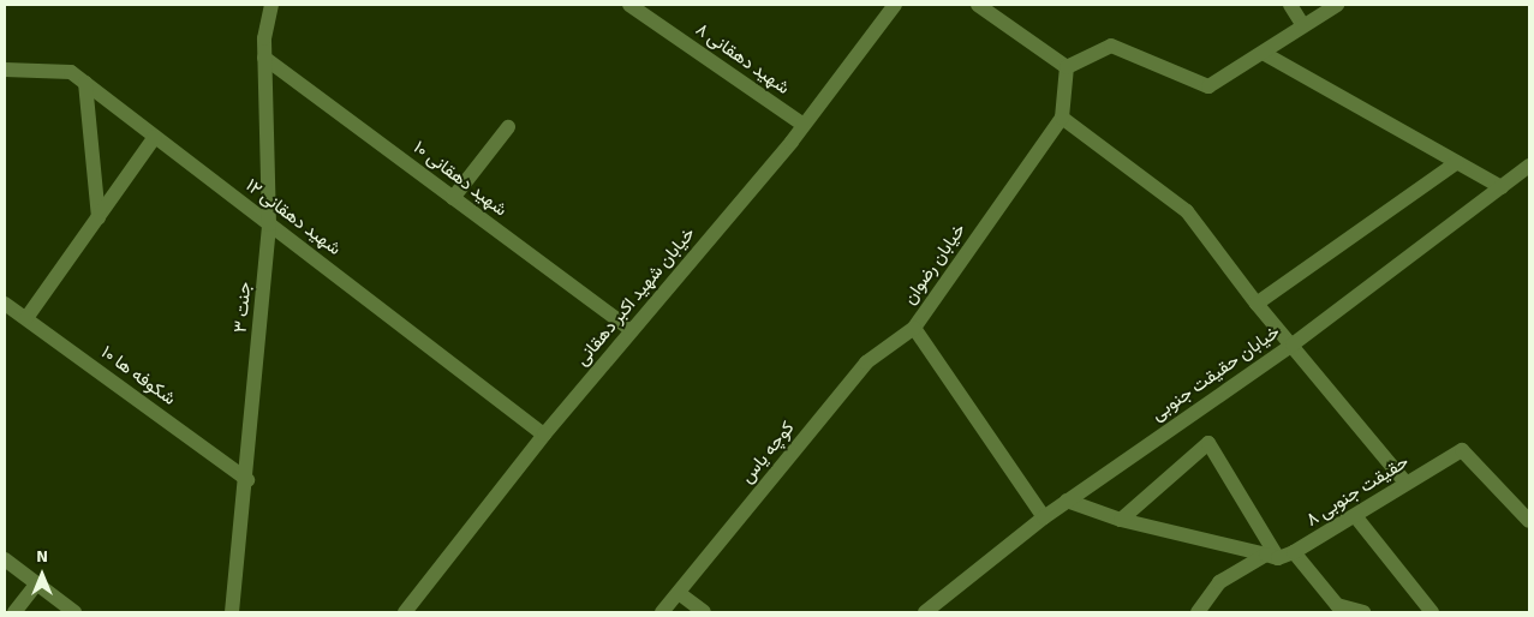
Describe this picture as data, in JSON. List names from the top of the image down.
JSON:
{
  "streets": {
    "street": [
      "شهید دهقانی ۸",
      "شهید دهقانی ۱۰",
      "شهید دهقانی ۱۲",
      "خیابان رضوان",
      "خیابان شهید اکبر دهقانی",
      "جنت ۳",
      "خیابان حقیقت جنوبی",
      "شکوفه ها ۱۰",
      "کوچه یاس",
      "حقیقت جنوبی ۸"
    ]
  },
  "crossings": [
    ["شهید دهقانی ۸", "خیابان شهید اکبر دهقانی"],
    ["شهید دهقانی ۱۰", "خیابان شهید اکبر دهقانی"],
    ["شهید دهقانی ۱۰", "جنت ۳"],
    ["شهید دهقانی ۱۲", "خیابان شهید اکبر دهقانی"],
    ["شهید دهقانی ۱۲", "جنت ۳"],
    ["خیابان رضوان", "خیابان حقیقت جنوبی"],
    ["خیابان رضوان", "کوچه یاس"],
    ["جنت ۳", "شکوفه ها ۱۰"]
  ],
  "north": "top"
}
